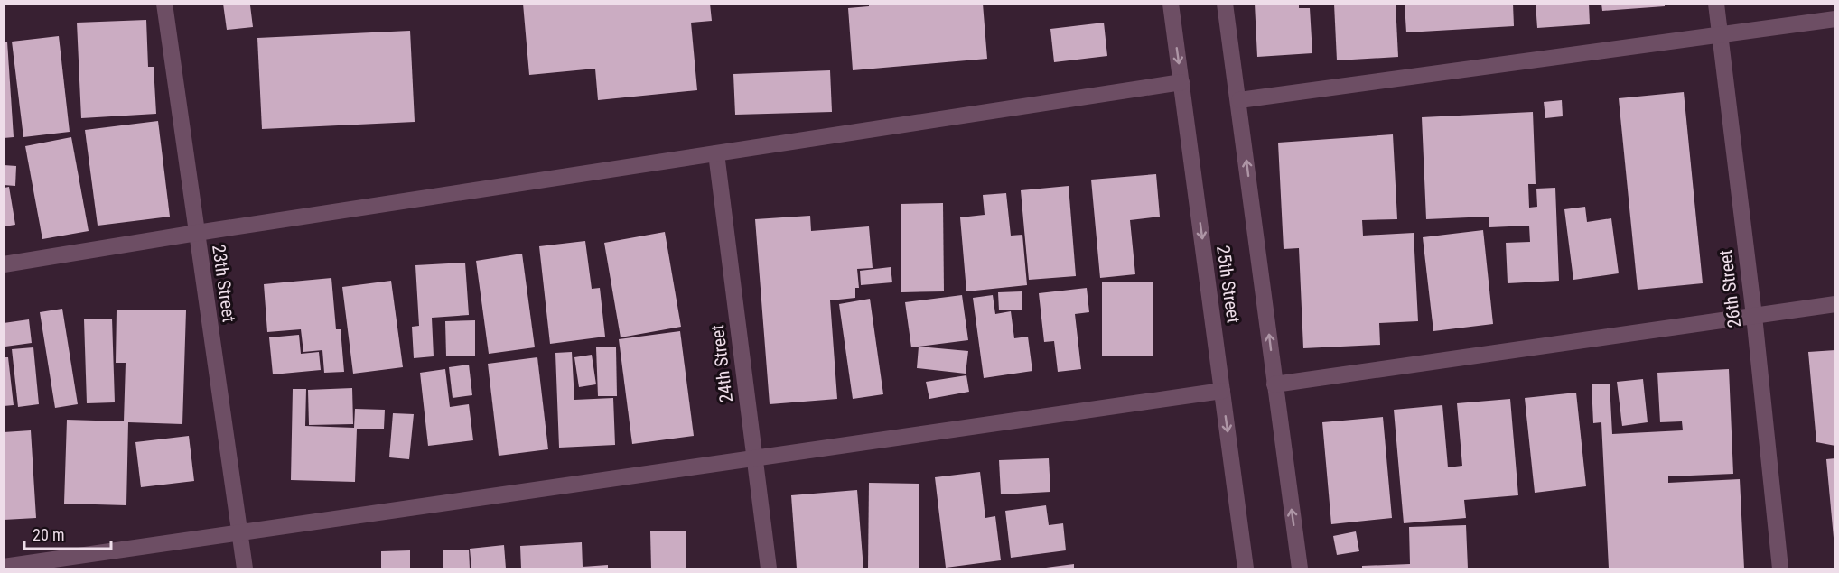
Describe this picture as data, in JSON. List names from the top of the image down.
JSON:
{
  "streets": {
    "street": [
      "23th Street",
      "25th Street",
      "26th Street",
      "24th Street"
    ]
  },
  "scale_bar": "20 m"
}
